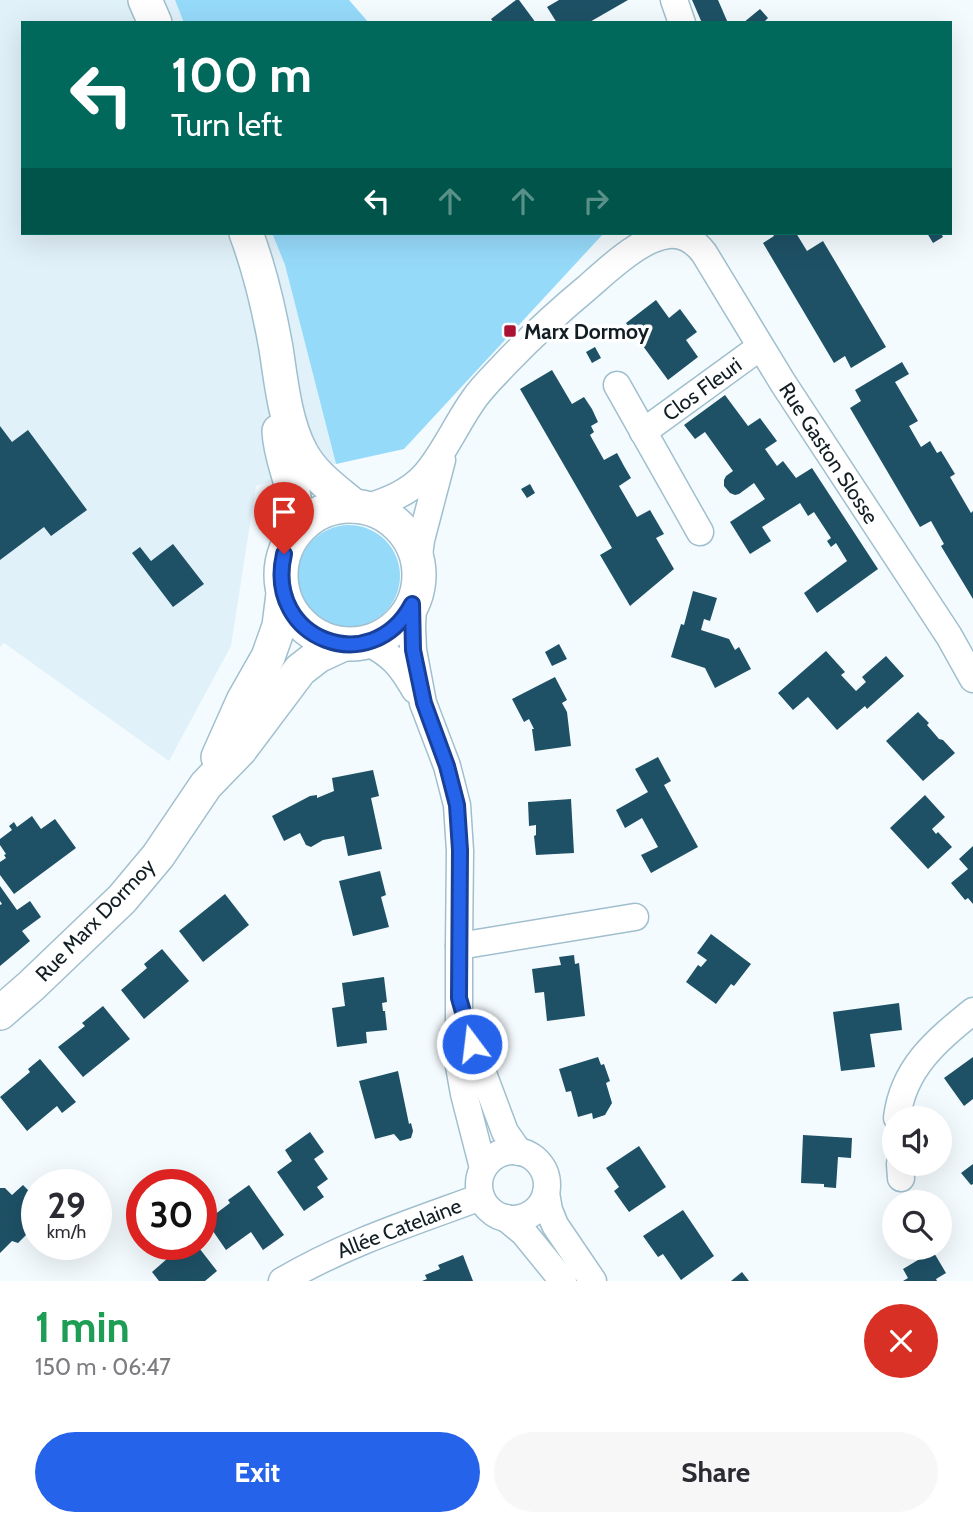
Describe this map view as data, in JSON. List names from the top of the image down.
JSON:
{
  "streets": {
    "street": [
      "Clos Fleuri",
      "Rue Gaston Slosse",
      "Rue Marx Dormoy",
      "Allée Catelaine"
    ]
  },
  "crossings": [
    ["Clos Fleuri", "Rue Gaston Slosse"]
  ],
  "places": {
    "transit": ["Marx Dormoy"]
  },
  "page": {
    "turn": ["100 m", "Turn left"],
    "speed": "29 km/h",
    "limit": "30",
    "heading": ["1 min", "150 m · 06:47"],
    "buttons": ["Exit", "Share"]
  }
}
